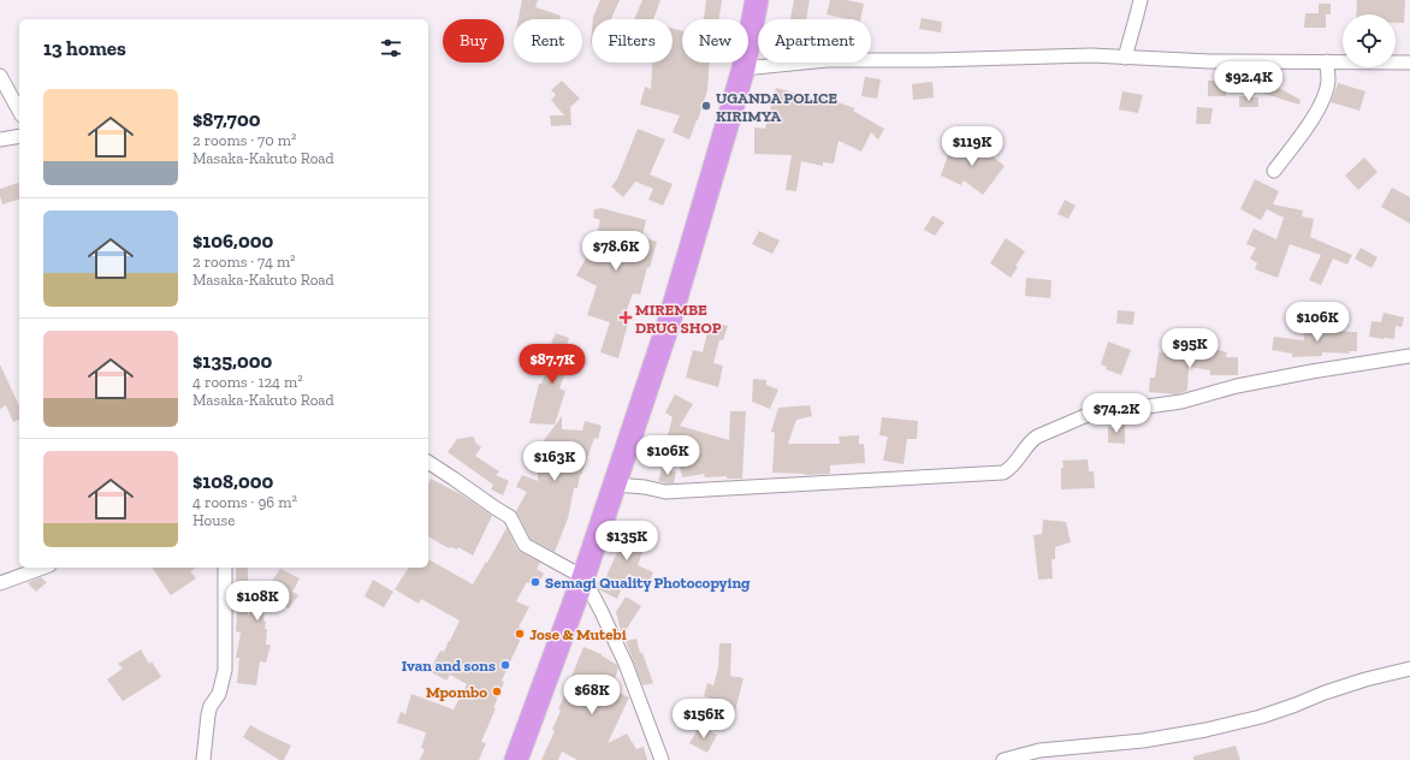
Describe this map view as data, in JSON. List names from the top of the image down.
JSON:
{
  "places": {
    "other": [
      "UGANDA POLICE KIRIMYA",
      "Semagi Quality Photocopying",
      "Jose & Mutebi",
      "Ivan and sons",
      "Mpombo"
    ],
    "health": ["MIREMBE DRUG SHOP"]
  },
  "page": {
    "chip": [
      "Buy",
      "Rent",
      "Filters",
      "New",
      "Apartment"
    ],
    "heading": "13 homes",
    "price": [
      "$92.4K",
      "$119K",
      "$78.6K",
      "$106K",
      "$95K",
      "$87.7K",
      "$74.2K",
      "$106K",
      "$163K",
      "$135K",
      "$108K",
      "$68K",
      "$156K"
    ],
    "list": [
      {
        "name": "$87,700",
        "note": "2 rooms · 70 m² · Masaka-Kakuto Road"
      },
      {
        "name": "$106,000",
        "note": "2 rooms · 74 m² · Masaka-Kakuto Road"
      },
      {
        "name": "$135,000",
        "note": "4 rooms · 124 m² · Masaka-Kakuto Road"
      },
      {
        "name": "$108,000",
        "note": "4 rooms · 96 m² · House"
      }
    ]
  }
}
